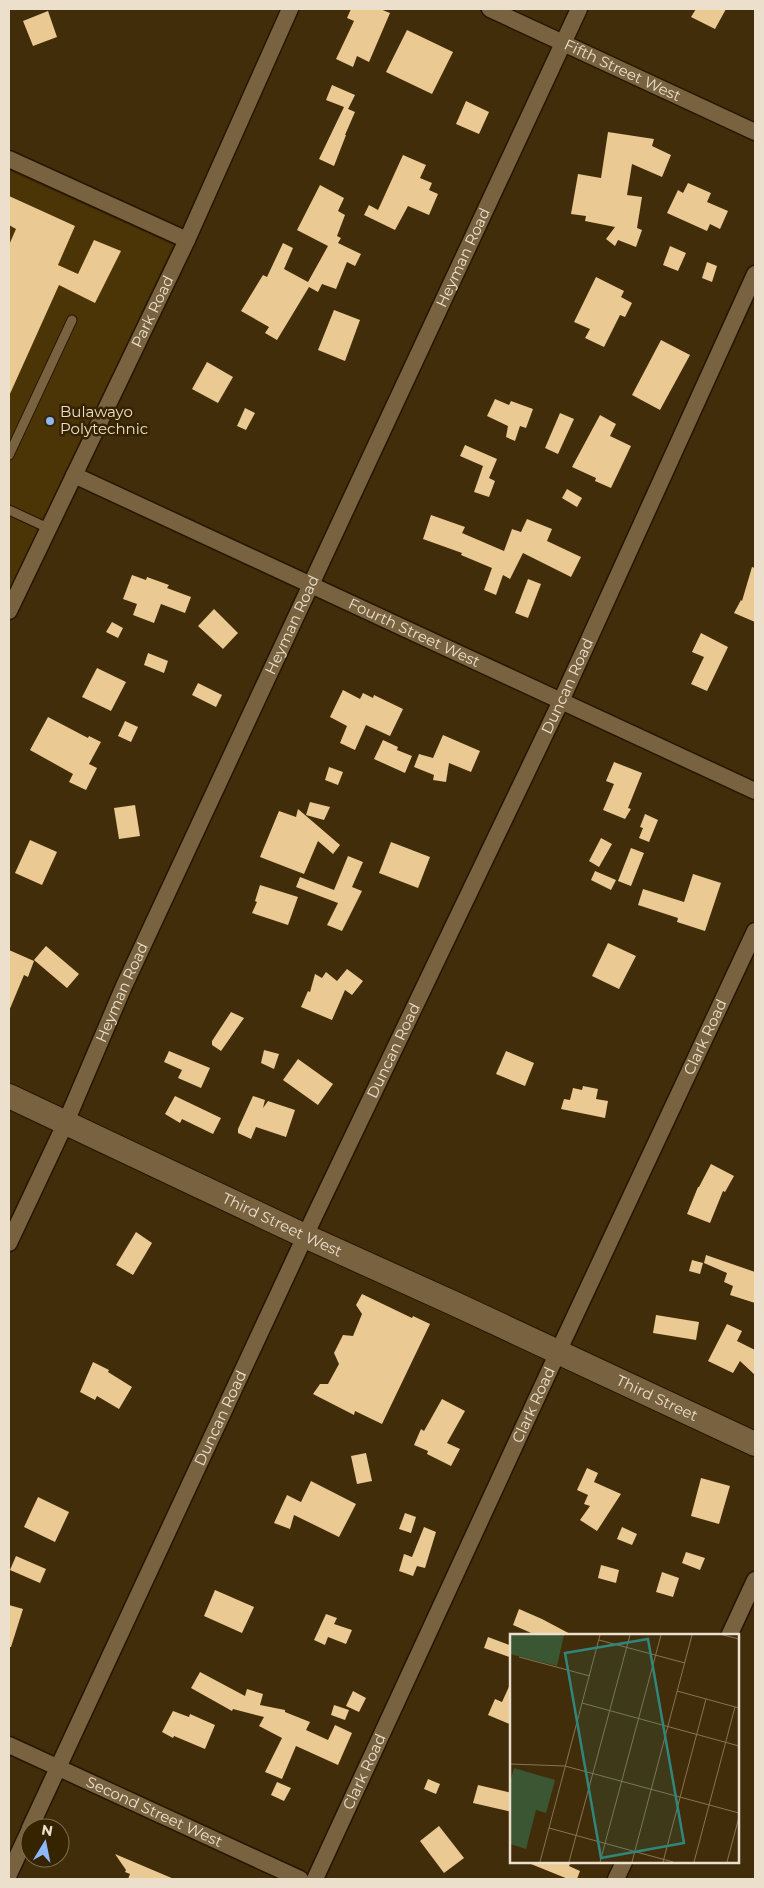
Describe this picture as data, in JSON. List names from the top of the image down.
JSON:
{
  "streets": {
    "main road": ["Third Street West", "Third Street"],
    "street": [
      "Fifth Street West",
      "Heyman Road",
      "Park Road",
      "Fourth Street West",
      "Duncan Road",
      "Clark Road",
      "Second Street West"
    ]
  },
  "crossings": [
    ["Fifth Street West", "Heyman Road"],
    ["Heyman Road", "Fourth Street West"],
    ["Heyman Road", "Third Street West"],
    ["Park Road", "Fourth Street West"],
    ["Fourth Street West", "Duncan Road"],
    ["Duncan Road", "Third Street West"],
    ["Duncan Road", "Second Street West"],
    ["Clark Road", "Third Street West"],
    ["Clark Road", "Third Street"],
    ["Third Street West", "Third Street"]
  ],
  "places": ["Bulawayo Polytechnic"],
  "north": "top"
}
